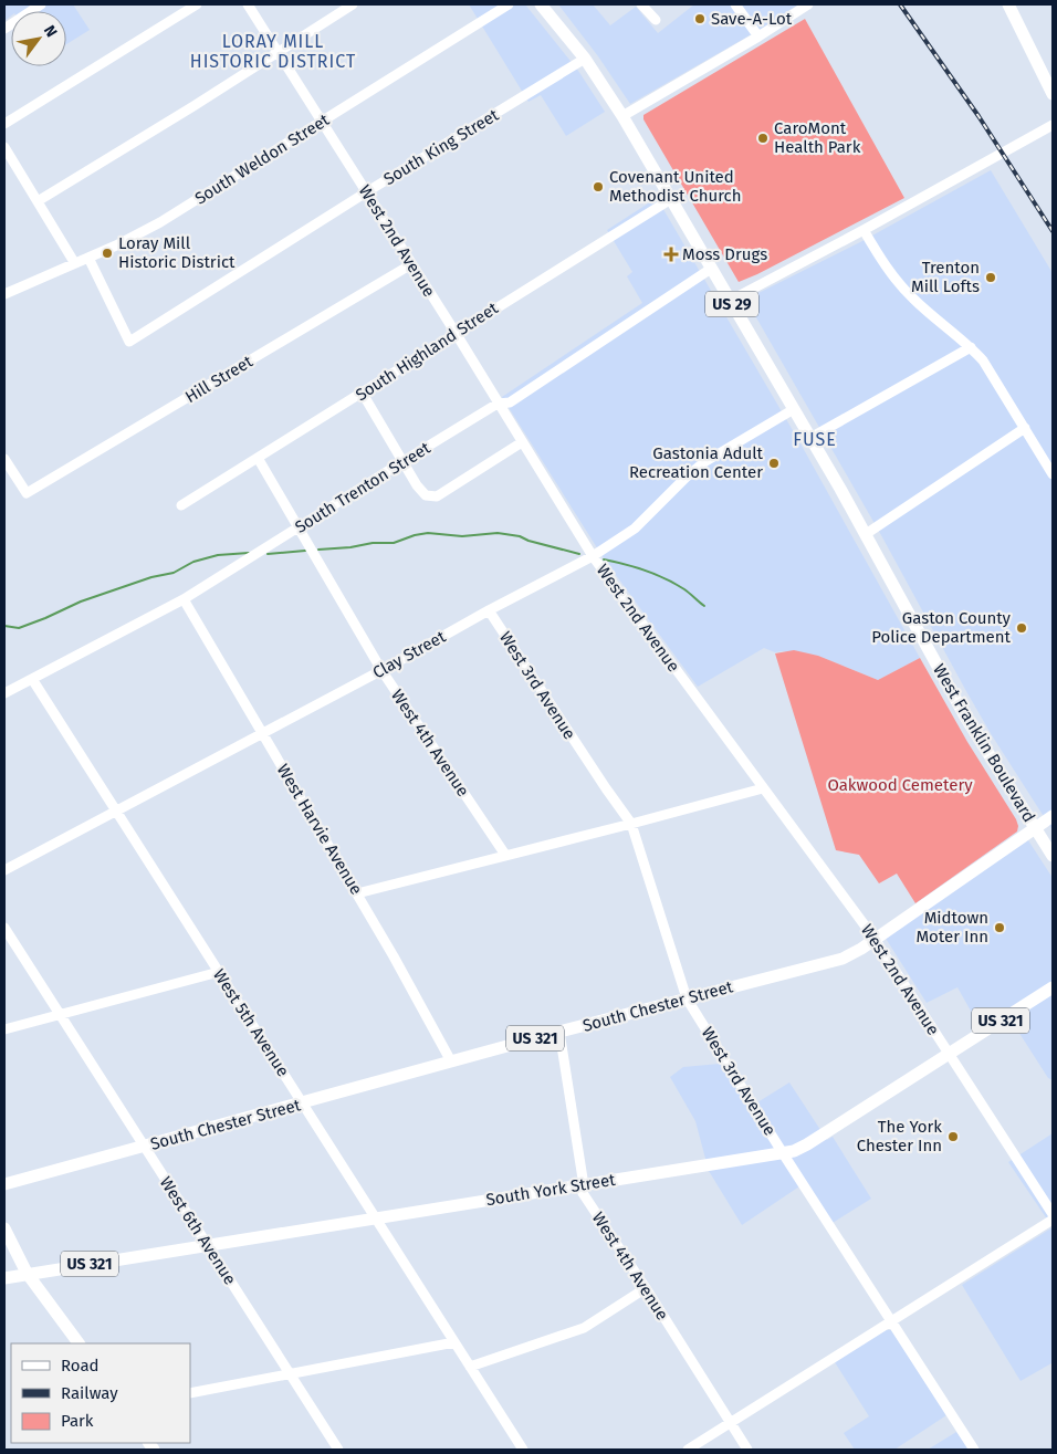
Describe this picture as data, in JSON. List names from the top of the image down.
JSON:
{
  "streets": {
    "main road": [
      "US 29",
      "West Franklin Boulevard",
      "South Chester Street",
      "US 321",
      "South York Street"
    ],
    "street": [
      "South King Street",
      "South Weldon Street",
      "West 2nd Avenue",
      "South Highland Street",
      "Hill Street",
      "South Trenton Street",
      "Clay Street",
      "West 3rd Avenue",
      "West 4th Avenue",
      "West Harvie Avenue",
      "West 5th Avenue",
      "West 6th Avenue"
    ]
  },
  "crossings": [
    ["South King Street", "South Weldon Street"],
    ["South King Street", "West 2nd Avenue"],
    ["South King Street", "West Franklin Boulevard"],
    ["South Weldon Street", "West 2nd Avenue"],
    ["West 2nd Avenue", "South Highland Street"],
    ["West 2nd Avenue", "Hill Street"],
    ["West 2nd Avenue", "South Trenton Street"],
    ["West 2nd Avenue", "Clay Street"],
    ["West 2nd Avenue", "South Chester Street"],
    ["West 2nd Avenue", "South York Street"],
    ["South Highland Street", "West 4th Avenue"],
    ["South Highland Street", "West Franklin Boulevard"],
    ["South Trenton Street", "West 4th Avenue"],
    ["South Trenton Street", "West Franklin Boulevard"],
    ["South Trenton Street", "West Harvie Avenue"],
    ["South Trenton Street", "West 5th Avenue"],
    ["Clay Street", "West 3rd Avenue"],
    ["Clay Street", "West 4th Avenue"],
    ["Clay Street", "West Franklin Boulevard"],
    ["Clay Street", "West Harvie Avenue"],
    ["Clay Street", "West 5th Avenue"],
    ["West 3rd Avenue", "South Chester Street"],
    ["West 3rd Avenue", "South York Street"],
    ["West 4th Avenue", "South Chester Street"],
    ["West 4th Avenue", "South York Street"],
    ["West Franklin Boulevard", "South Chester Street"],
    ["West Harvie Avenue", "South Chester Street"],
    ["South Chester Street", "West 5th Avenue"],
    ["South Chester Street", "West 6th Avenue"],
    ["West 5th Avenue", "South York Street"],
    ["South York Street", "West 6th Avenue"]
  ],
  "districts": ["LORAY MILL HISTORIC DISTRICT", "FUSE"],
  "parks": ["Oakwood Cemetery"],
  "places": {
    "other": [
      "Save-A-Lot",
      "CaroMont Health Park",
      "Covenant United Methodist Church",
      "Loray Mill Historic District",
      "Trenton Mill Lofts",
      "Gastonia Adult Recreation Center",
      "Gaston County Police Department",
      "Midtown Moter Inn",
      "The York Chester Inn"
    ],
    "health": ["Moss Drugs"]
  },
  "legend": ["Road", "Railway", "Park"],
  "north": "top right"
}
